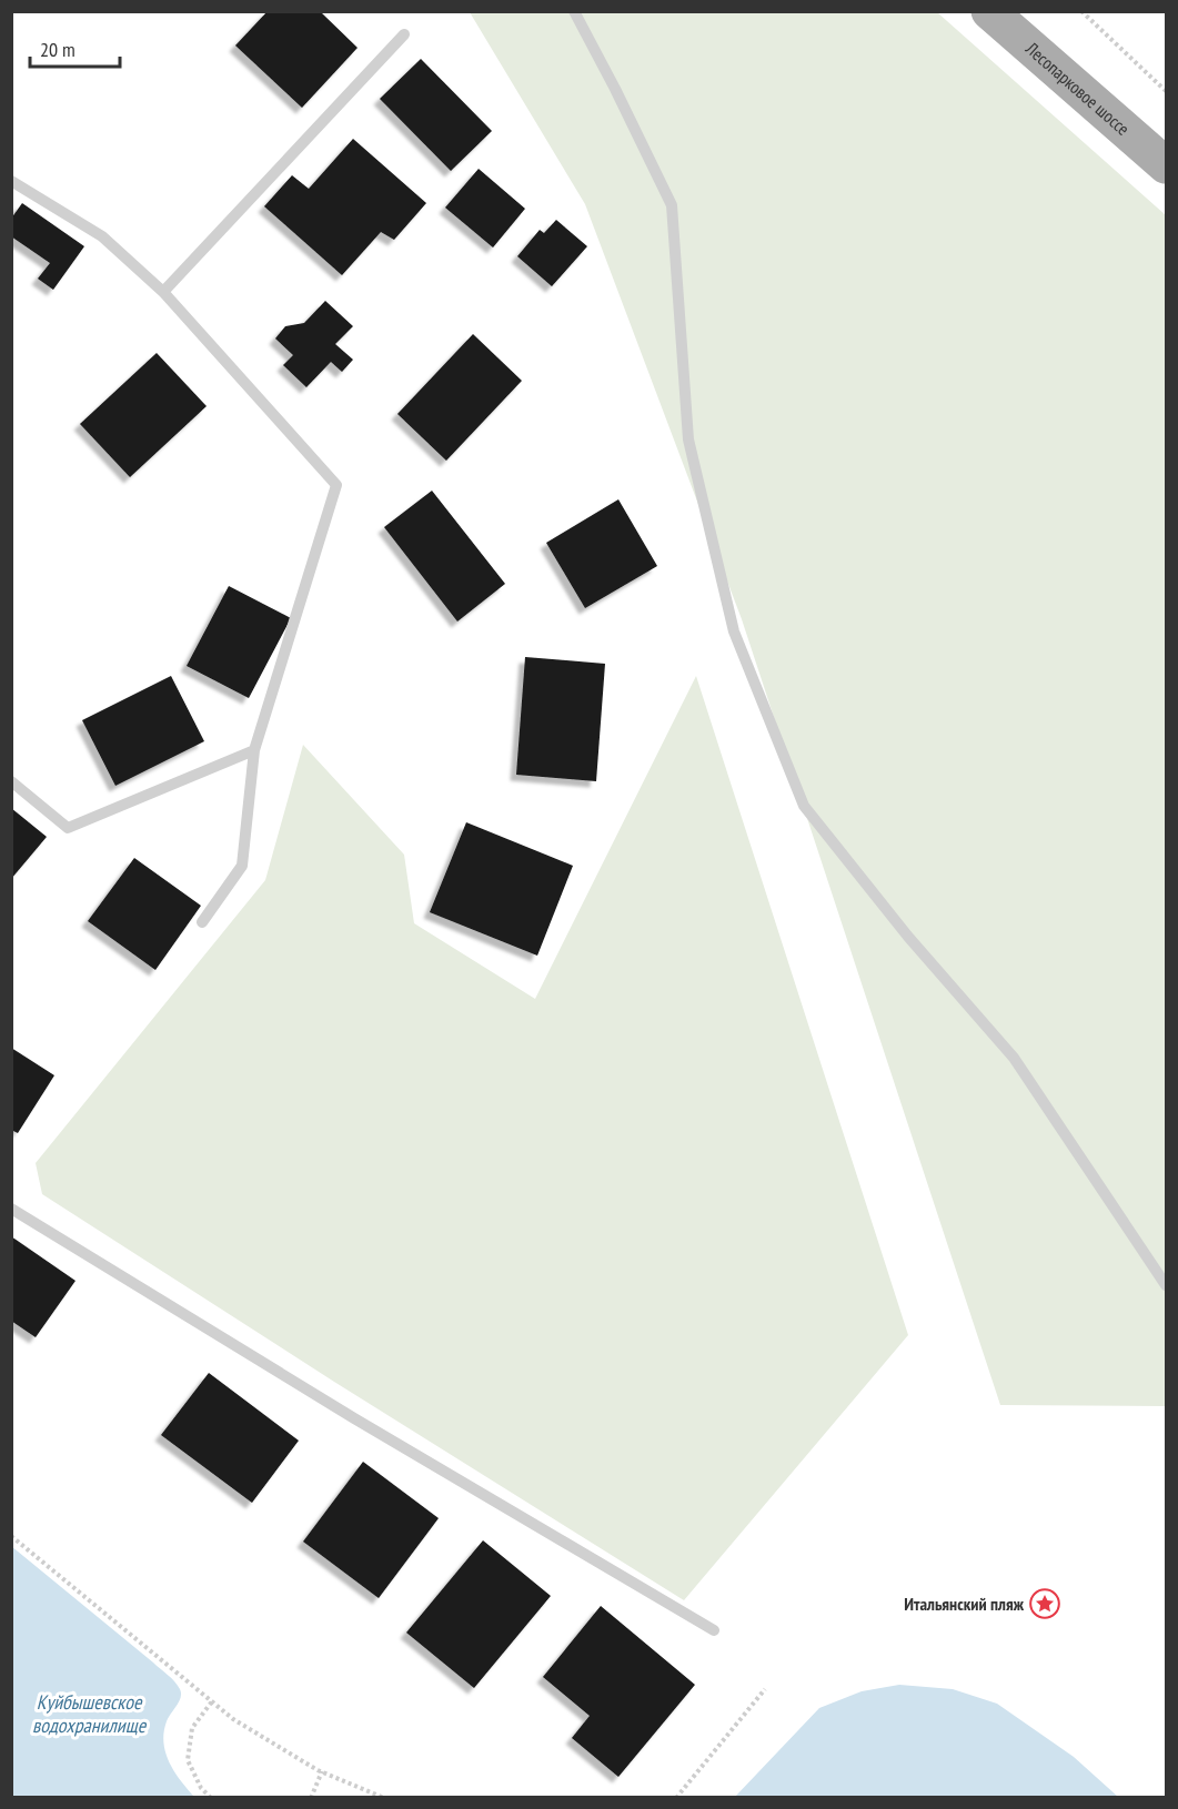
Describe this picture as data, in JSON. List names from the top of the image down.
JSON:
{
  "streets": {
    "main road": ["Лесопарковое шоссе"]
  },
  "water": ["Куйбышевское водохранилище"],
  "places": {
    "place": ["Итальянский пляж"]
  },
  "scale_bar": "20 m"
}
